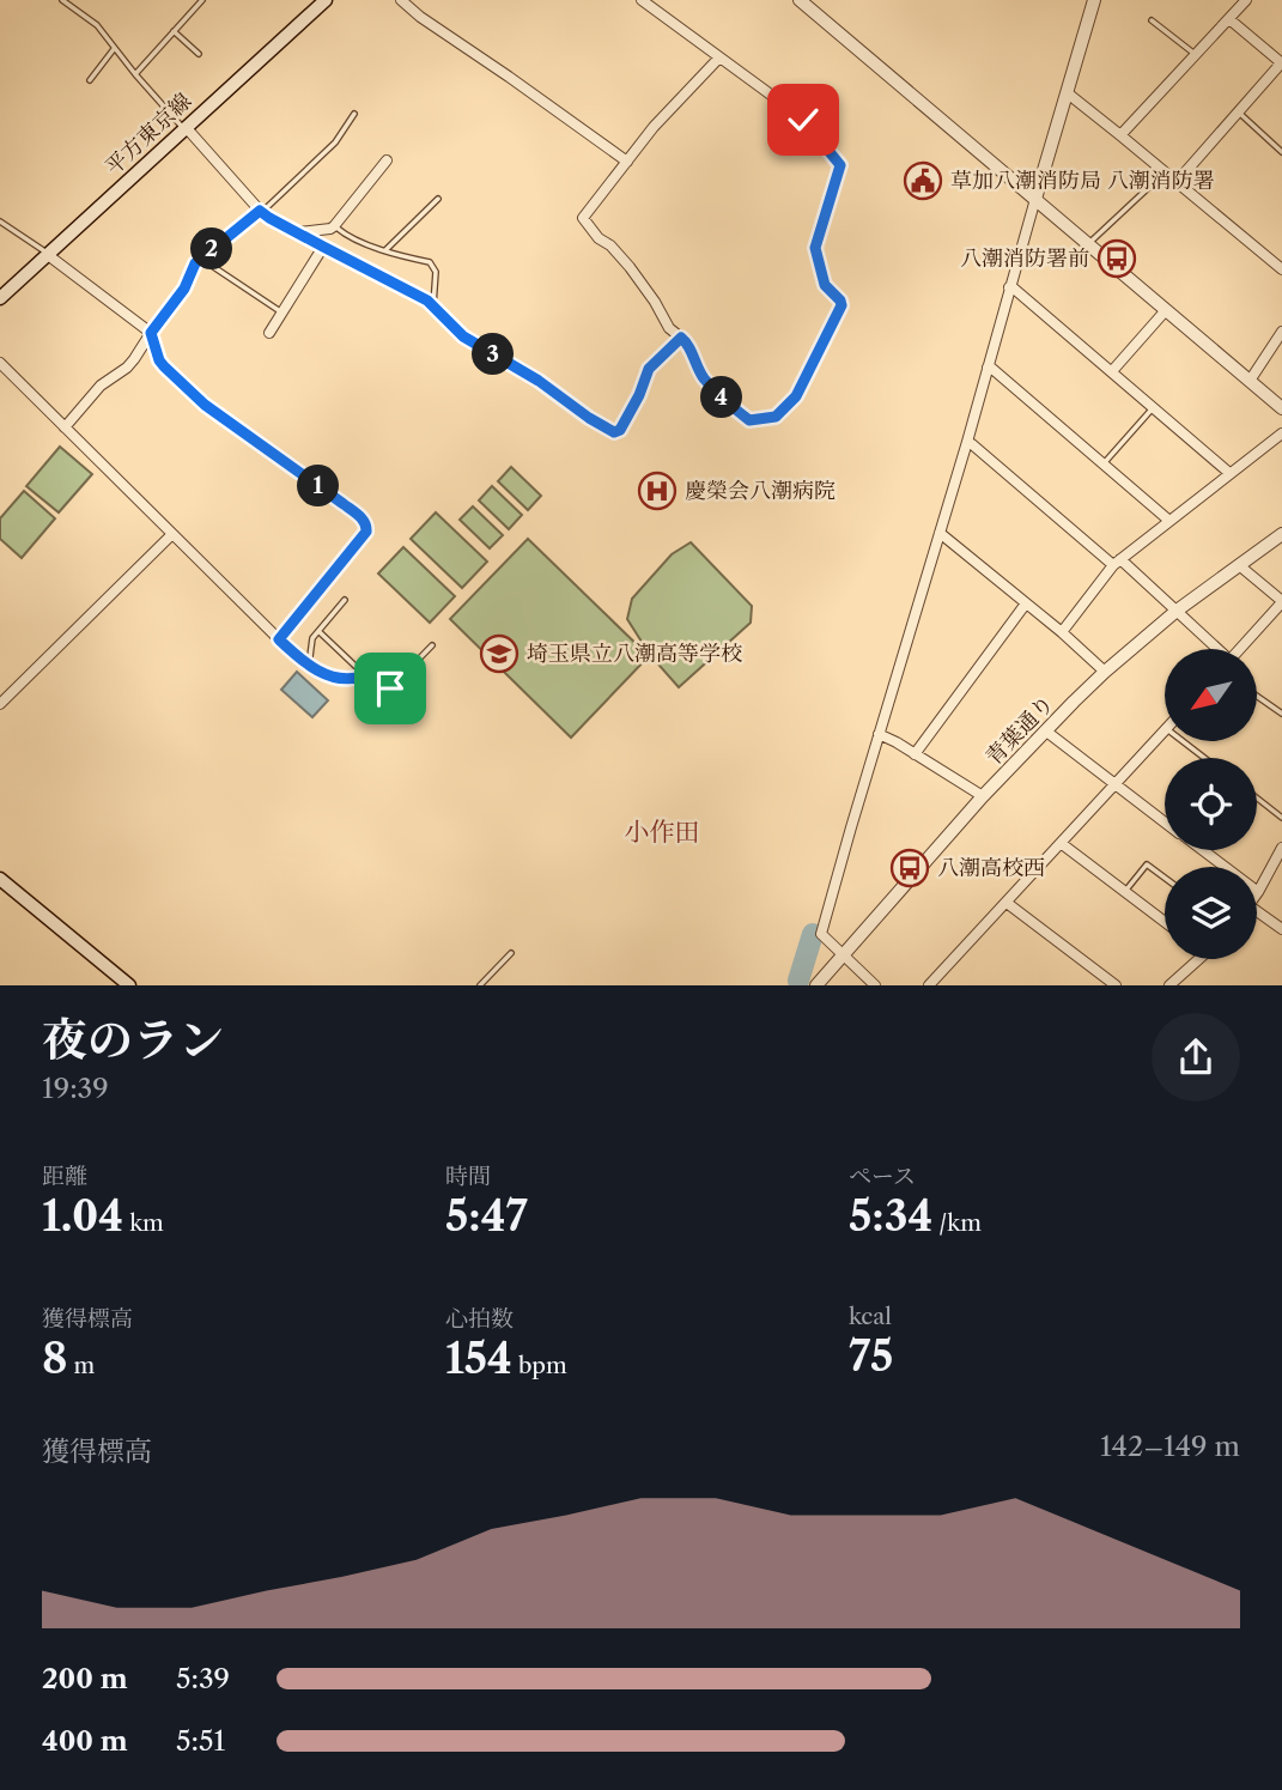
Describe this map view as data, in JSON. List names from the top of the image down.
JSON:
{
  "streets": {
    "main road": ["平方東京線"],
    "street": ["青葉通り"]
  },
  "districts": ["小作田"],
  "places": {
    "public building": ["草加八潮消防局 八潮消防署"],
    "bus stop": ["八潮消防署前", "八潮高校西"],
    "hospital": ["慶榮会八潮病院"],
    "school or university": ["埼玉県立八潮高等学校"]
  },
  "north": "bottom left",
  "page": {
    "pins": [
      "2",
      "3",
      "4",
      "1"
    ],
    "heading": ["夜のラン", "19:39"],
    "stats": [
      ["距離", "1.04 km"],
      ["時間", "5:47"],
      ["ペース", "5:34 /km"],
      ["獲得標高", "8 m"],
      ["心拍数", "154 bpm"],
      ["kcal", "75"]
    ],
    "chart": ["獲得標高", "142–149 m"],
    "list": [
      {
        "name": "200 m",
        "note": "5:39"
      },
      {
        "name": "400 m",
        "note": "5:51"
      }
    ]
  }
}
